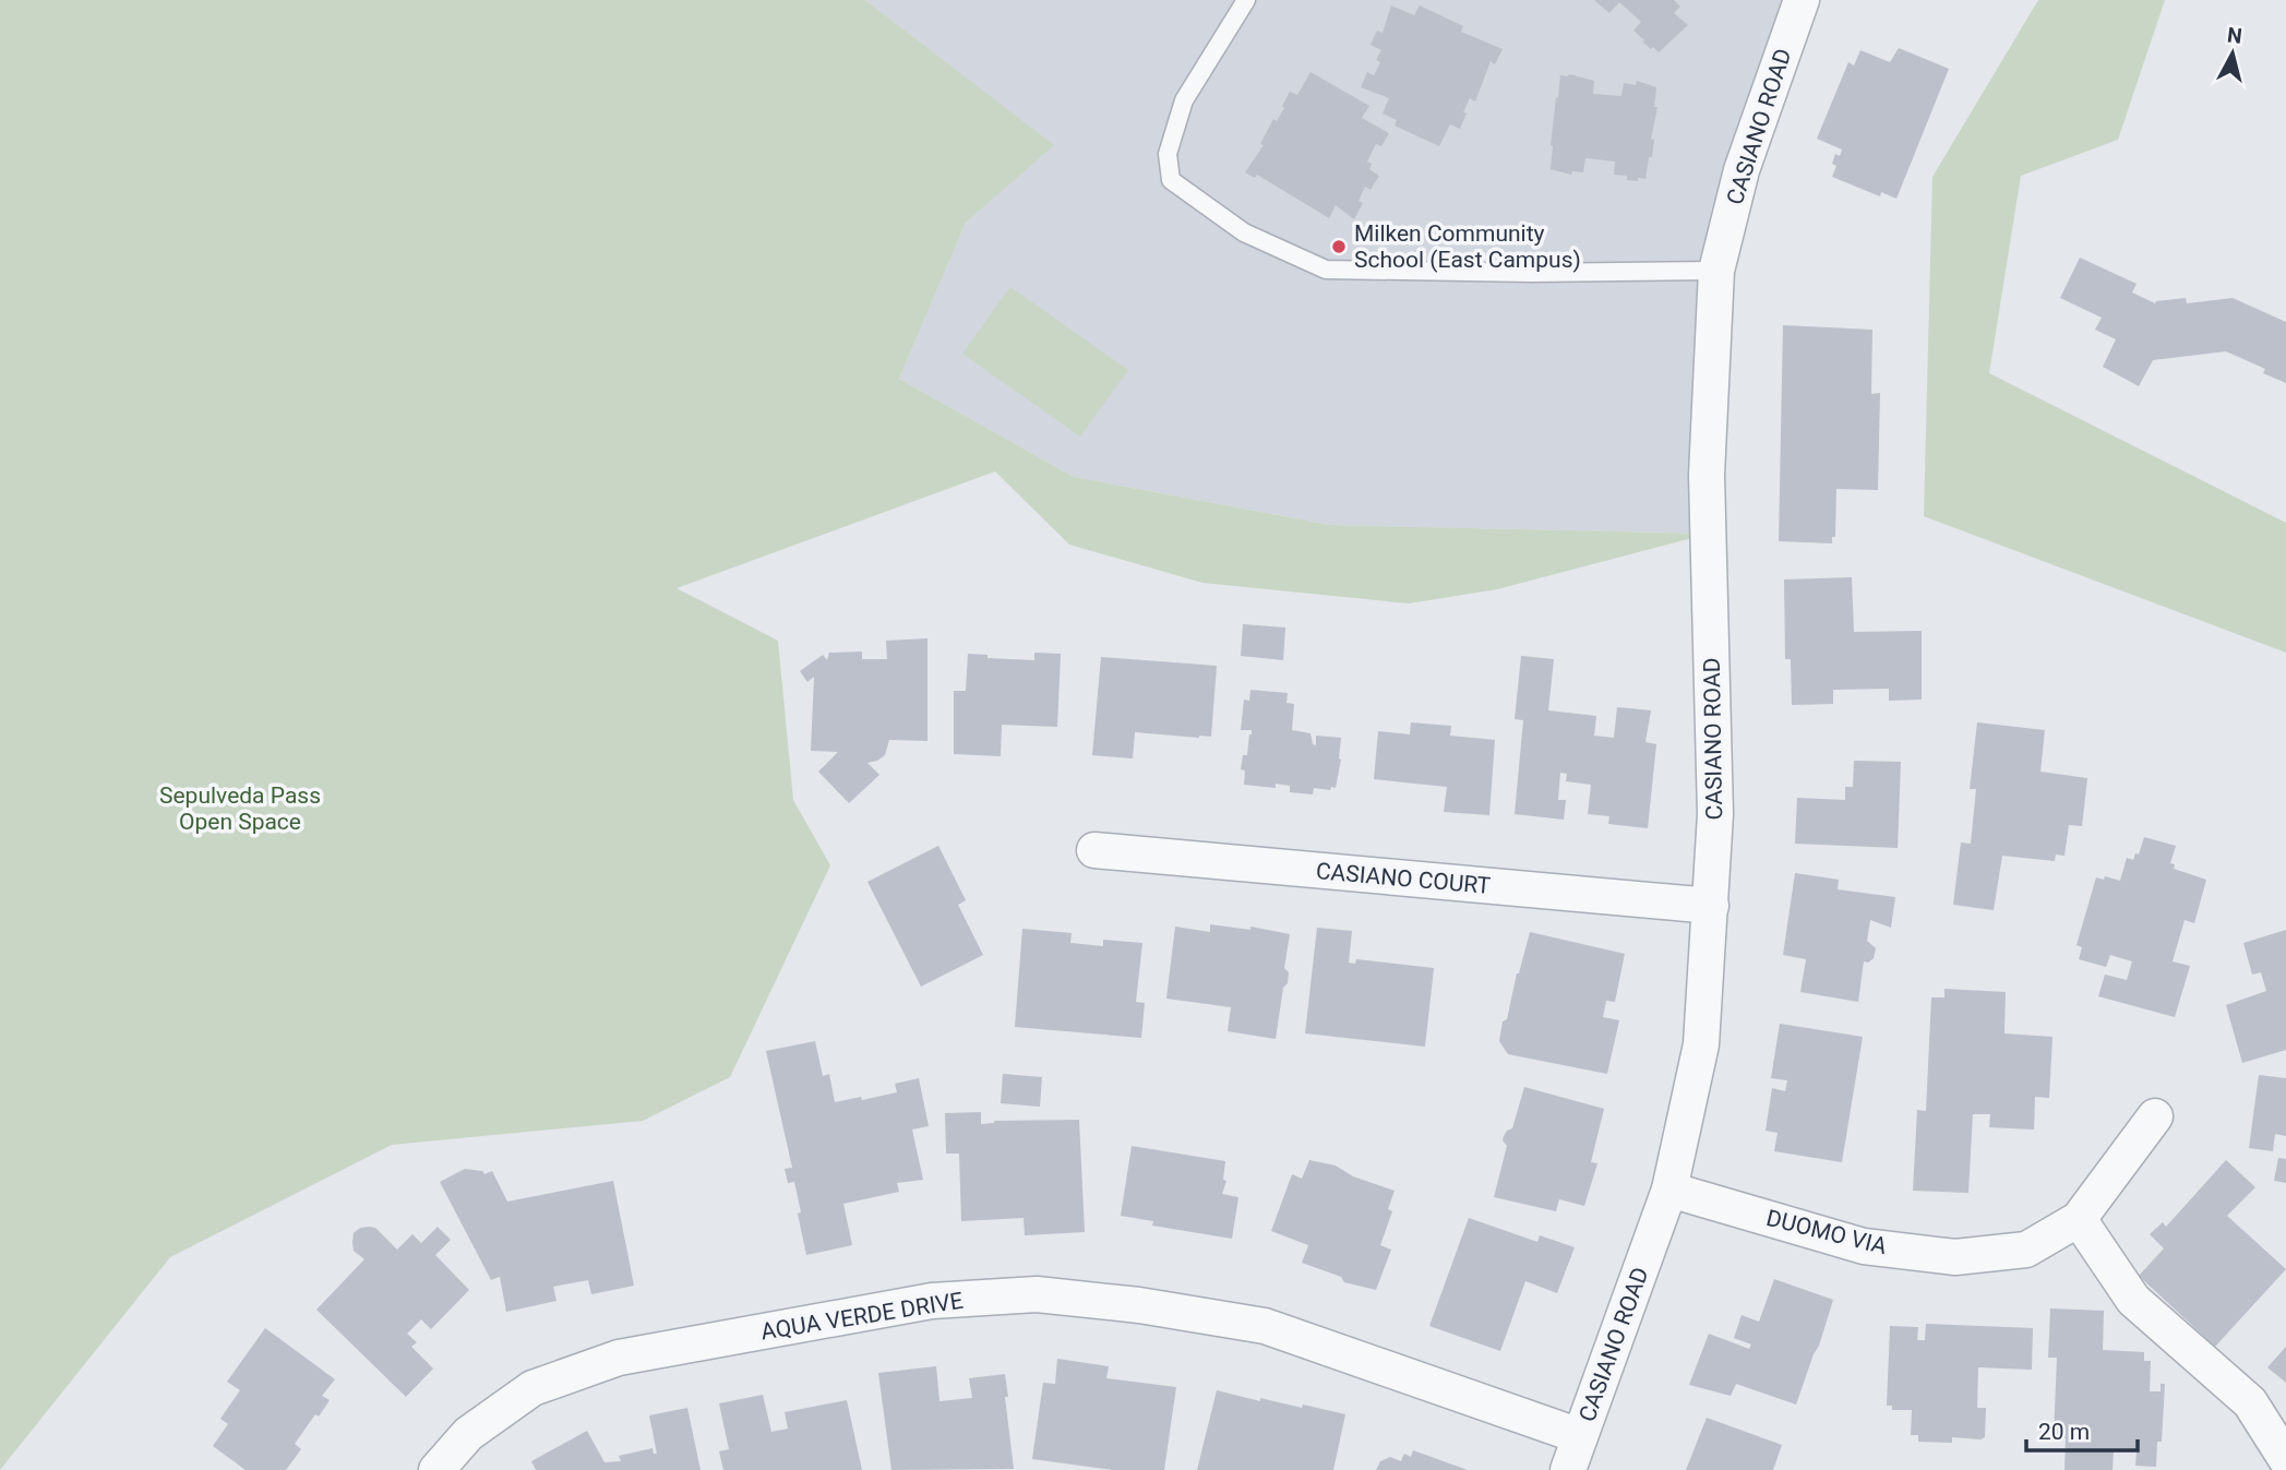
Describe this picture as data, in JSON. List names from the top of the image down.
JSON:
{
  "streets": {
    "street": [
      "CASIANO ROAD",
      "CASIANO COURT",
      "DUOMO VIA",
      "AQUA VERDE DRIVE"
    ]
  },
  "crossings": [
    ["CASIANO ROAD", "CASIANO COURT"],
    ["CASIANO ROAD", "DUOMO VIA"],
    ["CASIANO ROAD", "AQUA VERDE DRIVE"]
  ],
  "parks": ["Sepulveda Pass Open Space"],
  "places": ["Milken Community School (East Campus)"],
  "scale_bar": "20 m",
  "north": "top"
}
